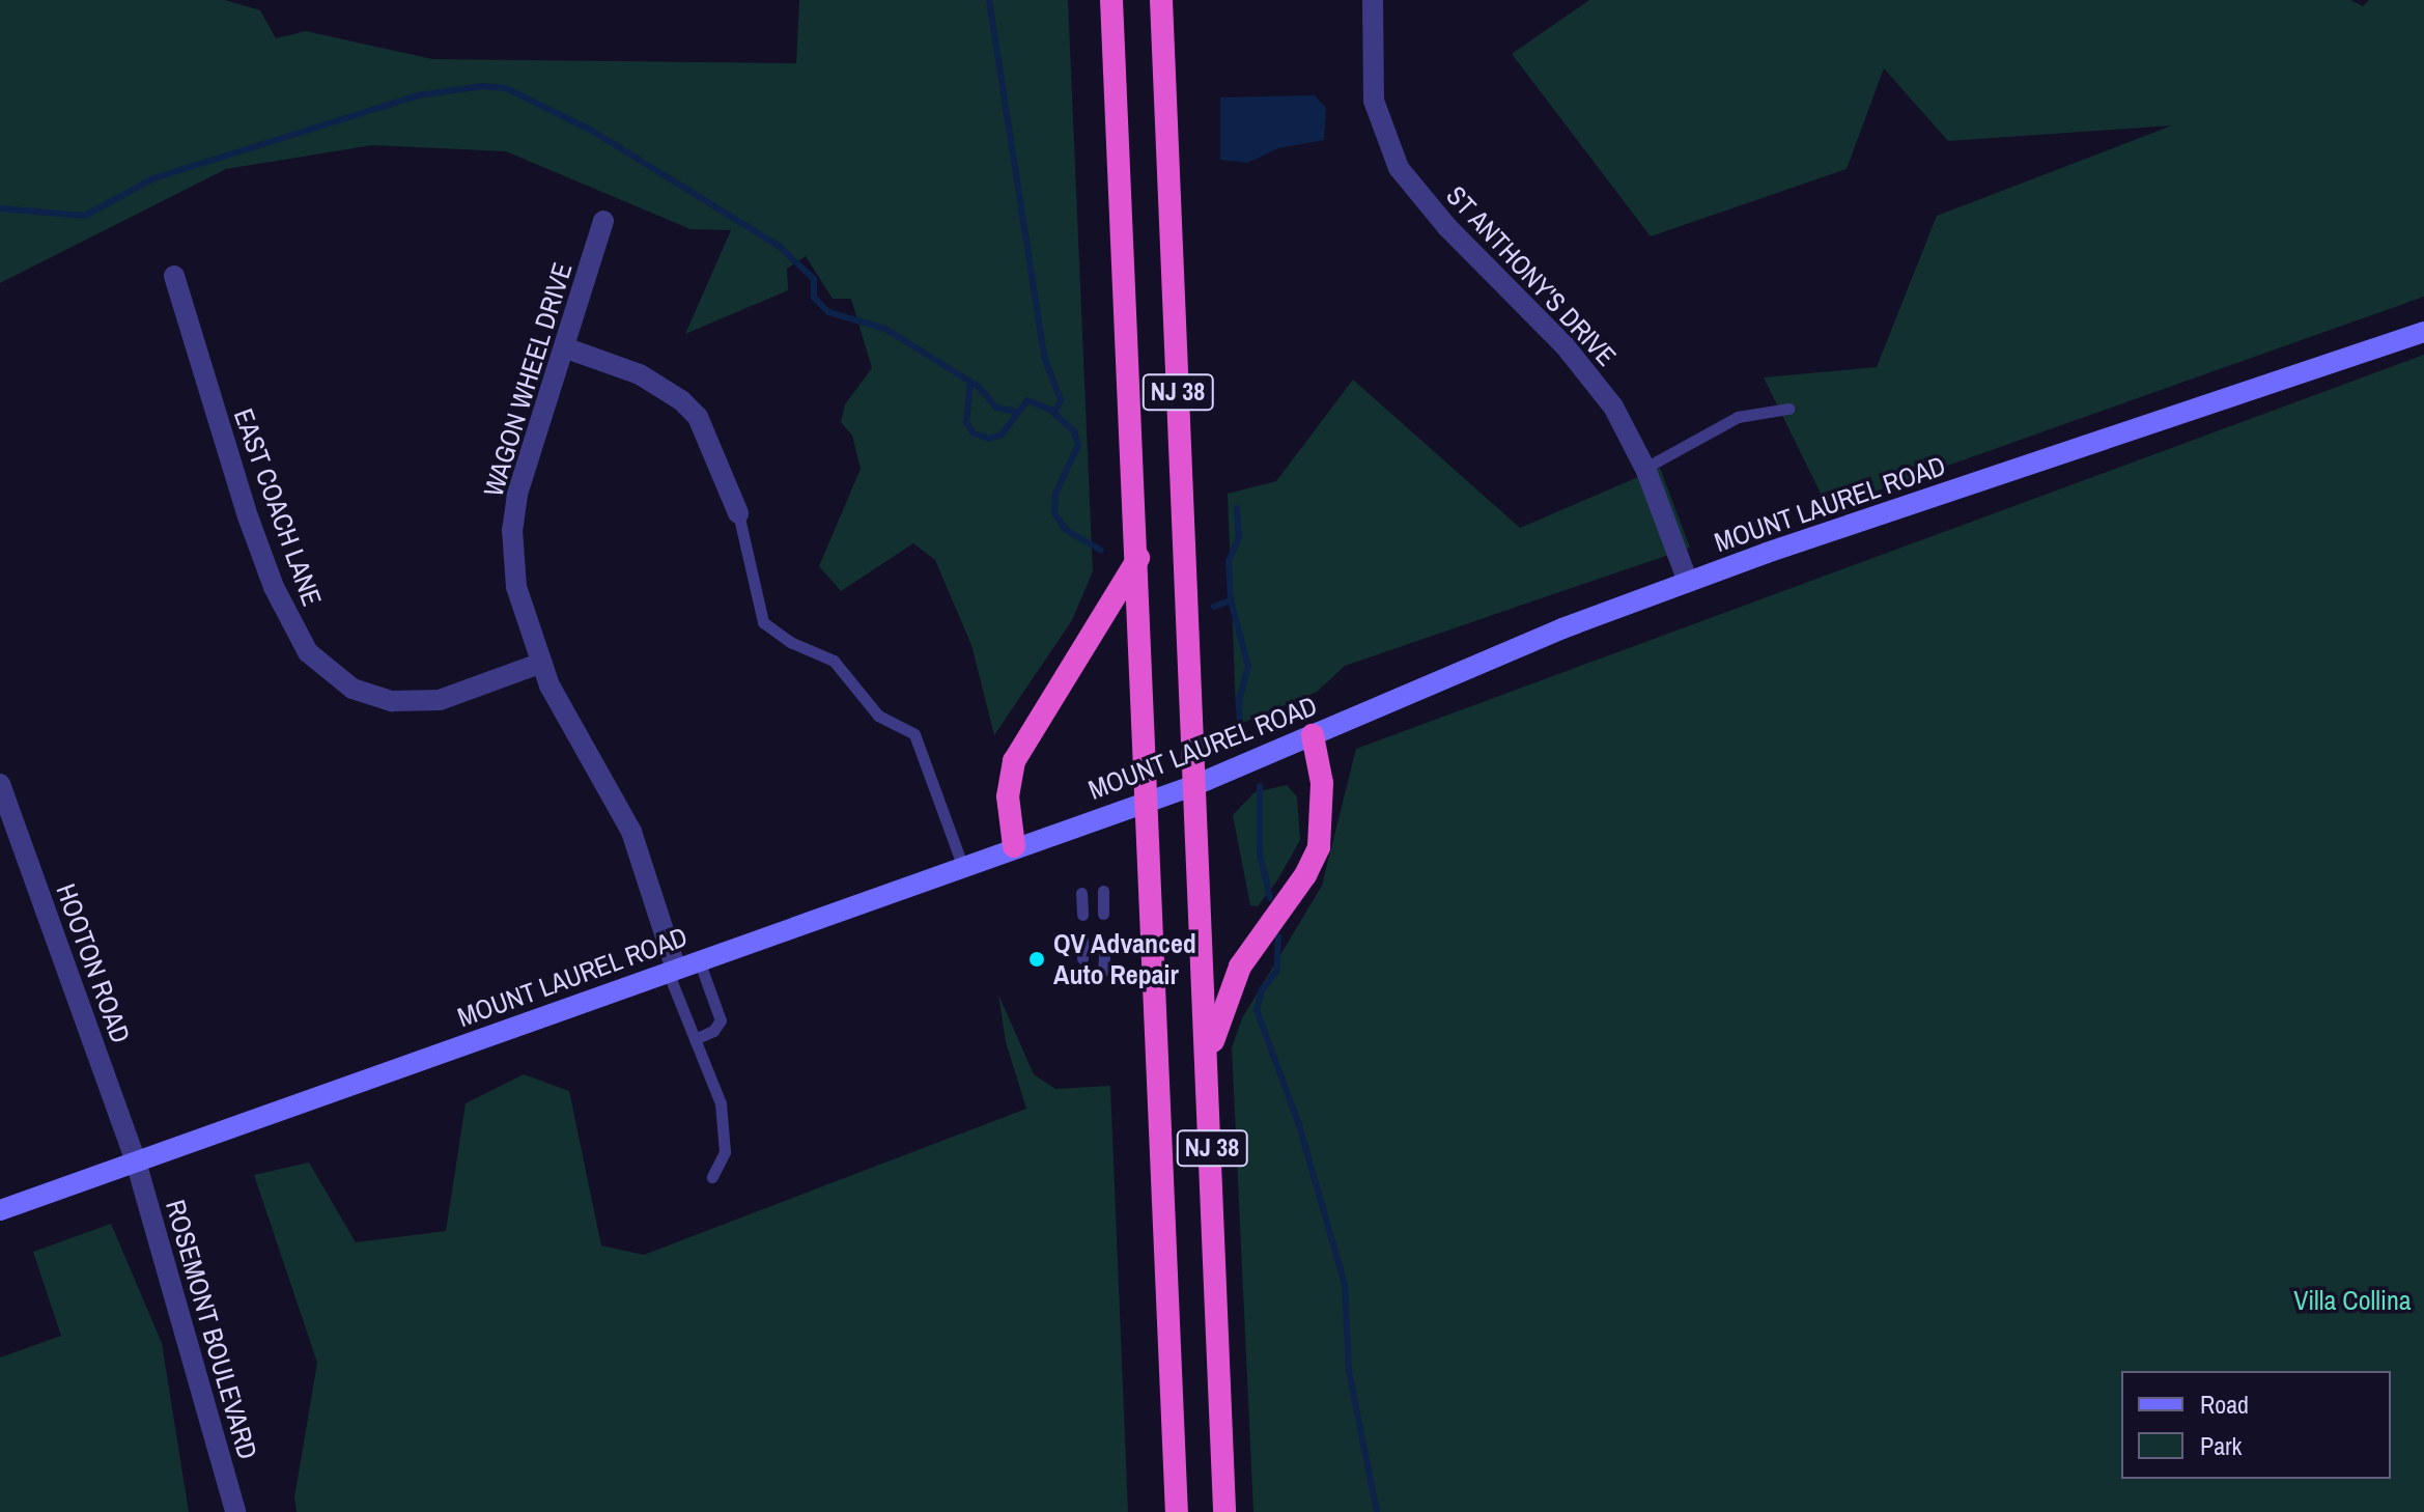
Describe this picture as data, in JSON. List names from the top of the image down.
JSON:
{
  "streets": {
    "highway": ["NJ 38"],
    "main road": ["MOUNT LAUREL ROAD"],
    "street": [
      "ST ANTHONY'S DRIVE",
      "WAGON WHEEL DRIVE",
      "EAST COACH LANE",
      "HOOTON ROAD",
      "ROSEMONT BOULEVARD"
    ]
  },
  "crossings": [
    ["ST ANTHONY'S DRIVE", "MOUNT LAUREL ROAD"],
    ["WAGON WHEEL DRIVE", "MOUNT LAUREL ROAD"],
    ["WAGON WHEEL DRIVE", "EAST COACH LANE"],
    ["NJ 38", "MOUNT LAUREL ROAD"],
    ["MOUNT LAUREL ROAD", "HOOTON ROAD"],
    ["MOUNT LAUREL ROAD", "ROSEMONT BOULEVARD"],
    ["HOOTON ROAD", "ROSEMONT BOULEVARD"]
  ],
  "parks": ["Villa Collina"],
  "places": ["QV Advanced Auto Repair"],
  "legend": ["Road", "Park"]
}
